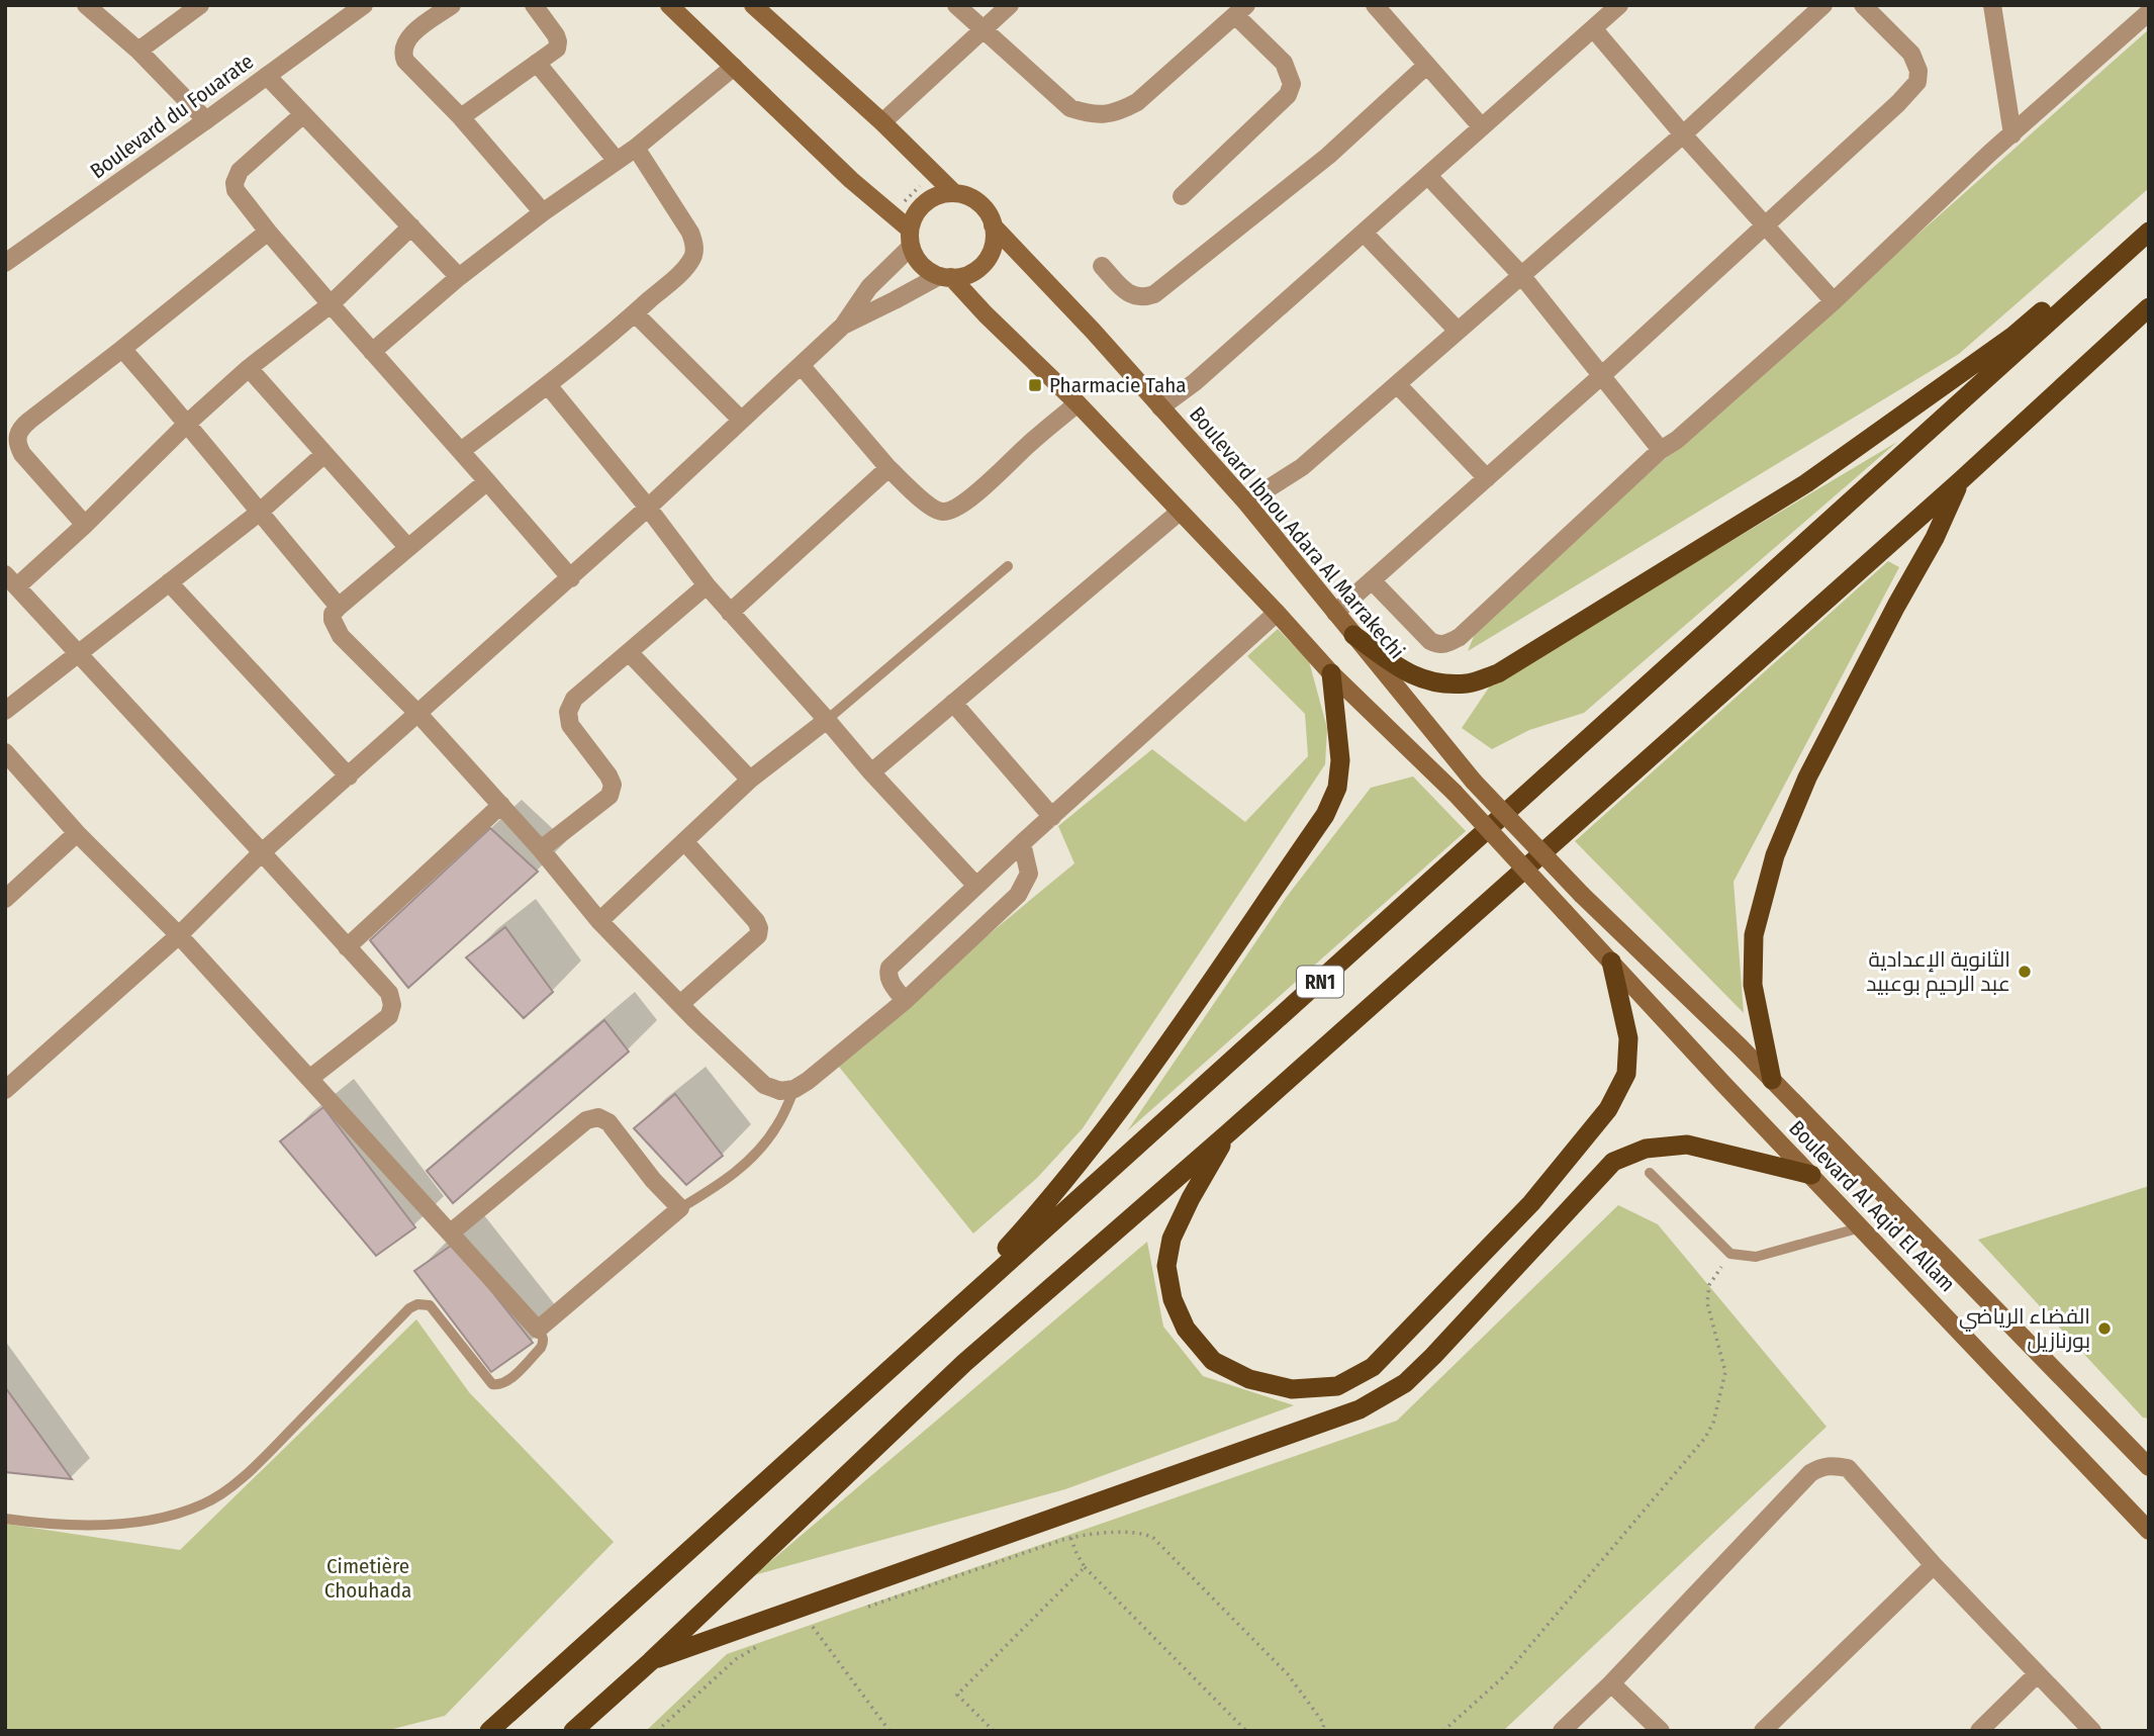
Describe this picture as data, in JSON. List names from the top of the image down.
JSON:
{
  "streets": {
    "highway": ["RN1"],
    "main road": ["Boulevard Ibnou Adara Al Marrakechi", "Boulevard Al Aqid El Allam"],
    "street": ["Boulevard du Fouarate"]
  },
  "crossings": [
    ["Boulevard Ibnou Adara Al Marrakechi", "Boulevard Al Aqid El Allam"]
  ],
  "parks": ["Cimetière Chouhada"],
  "places": {
    "transit": ["Pharmacie Taha"],
    "other": ["الثانوية الإعدادية عبد الرحيم بوعبيد", "الفضاء الرياضي بورنازيل"]
  }
}
